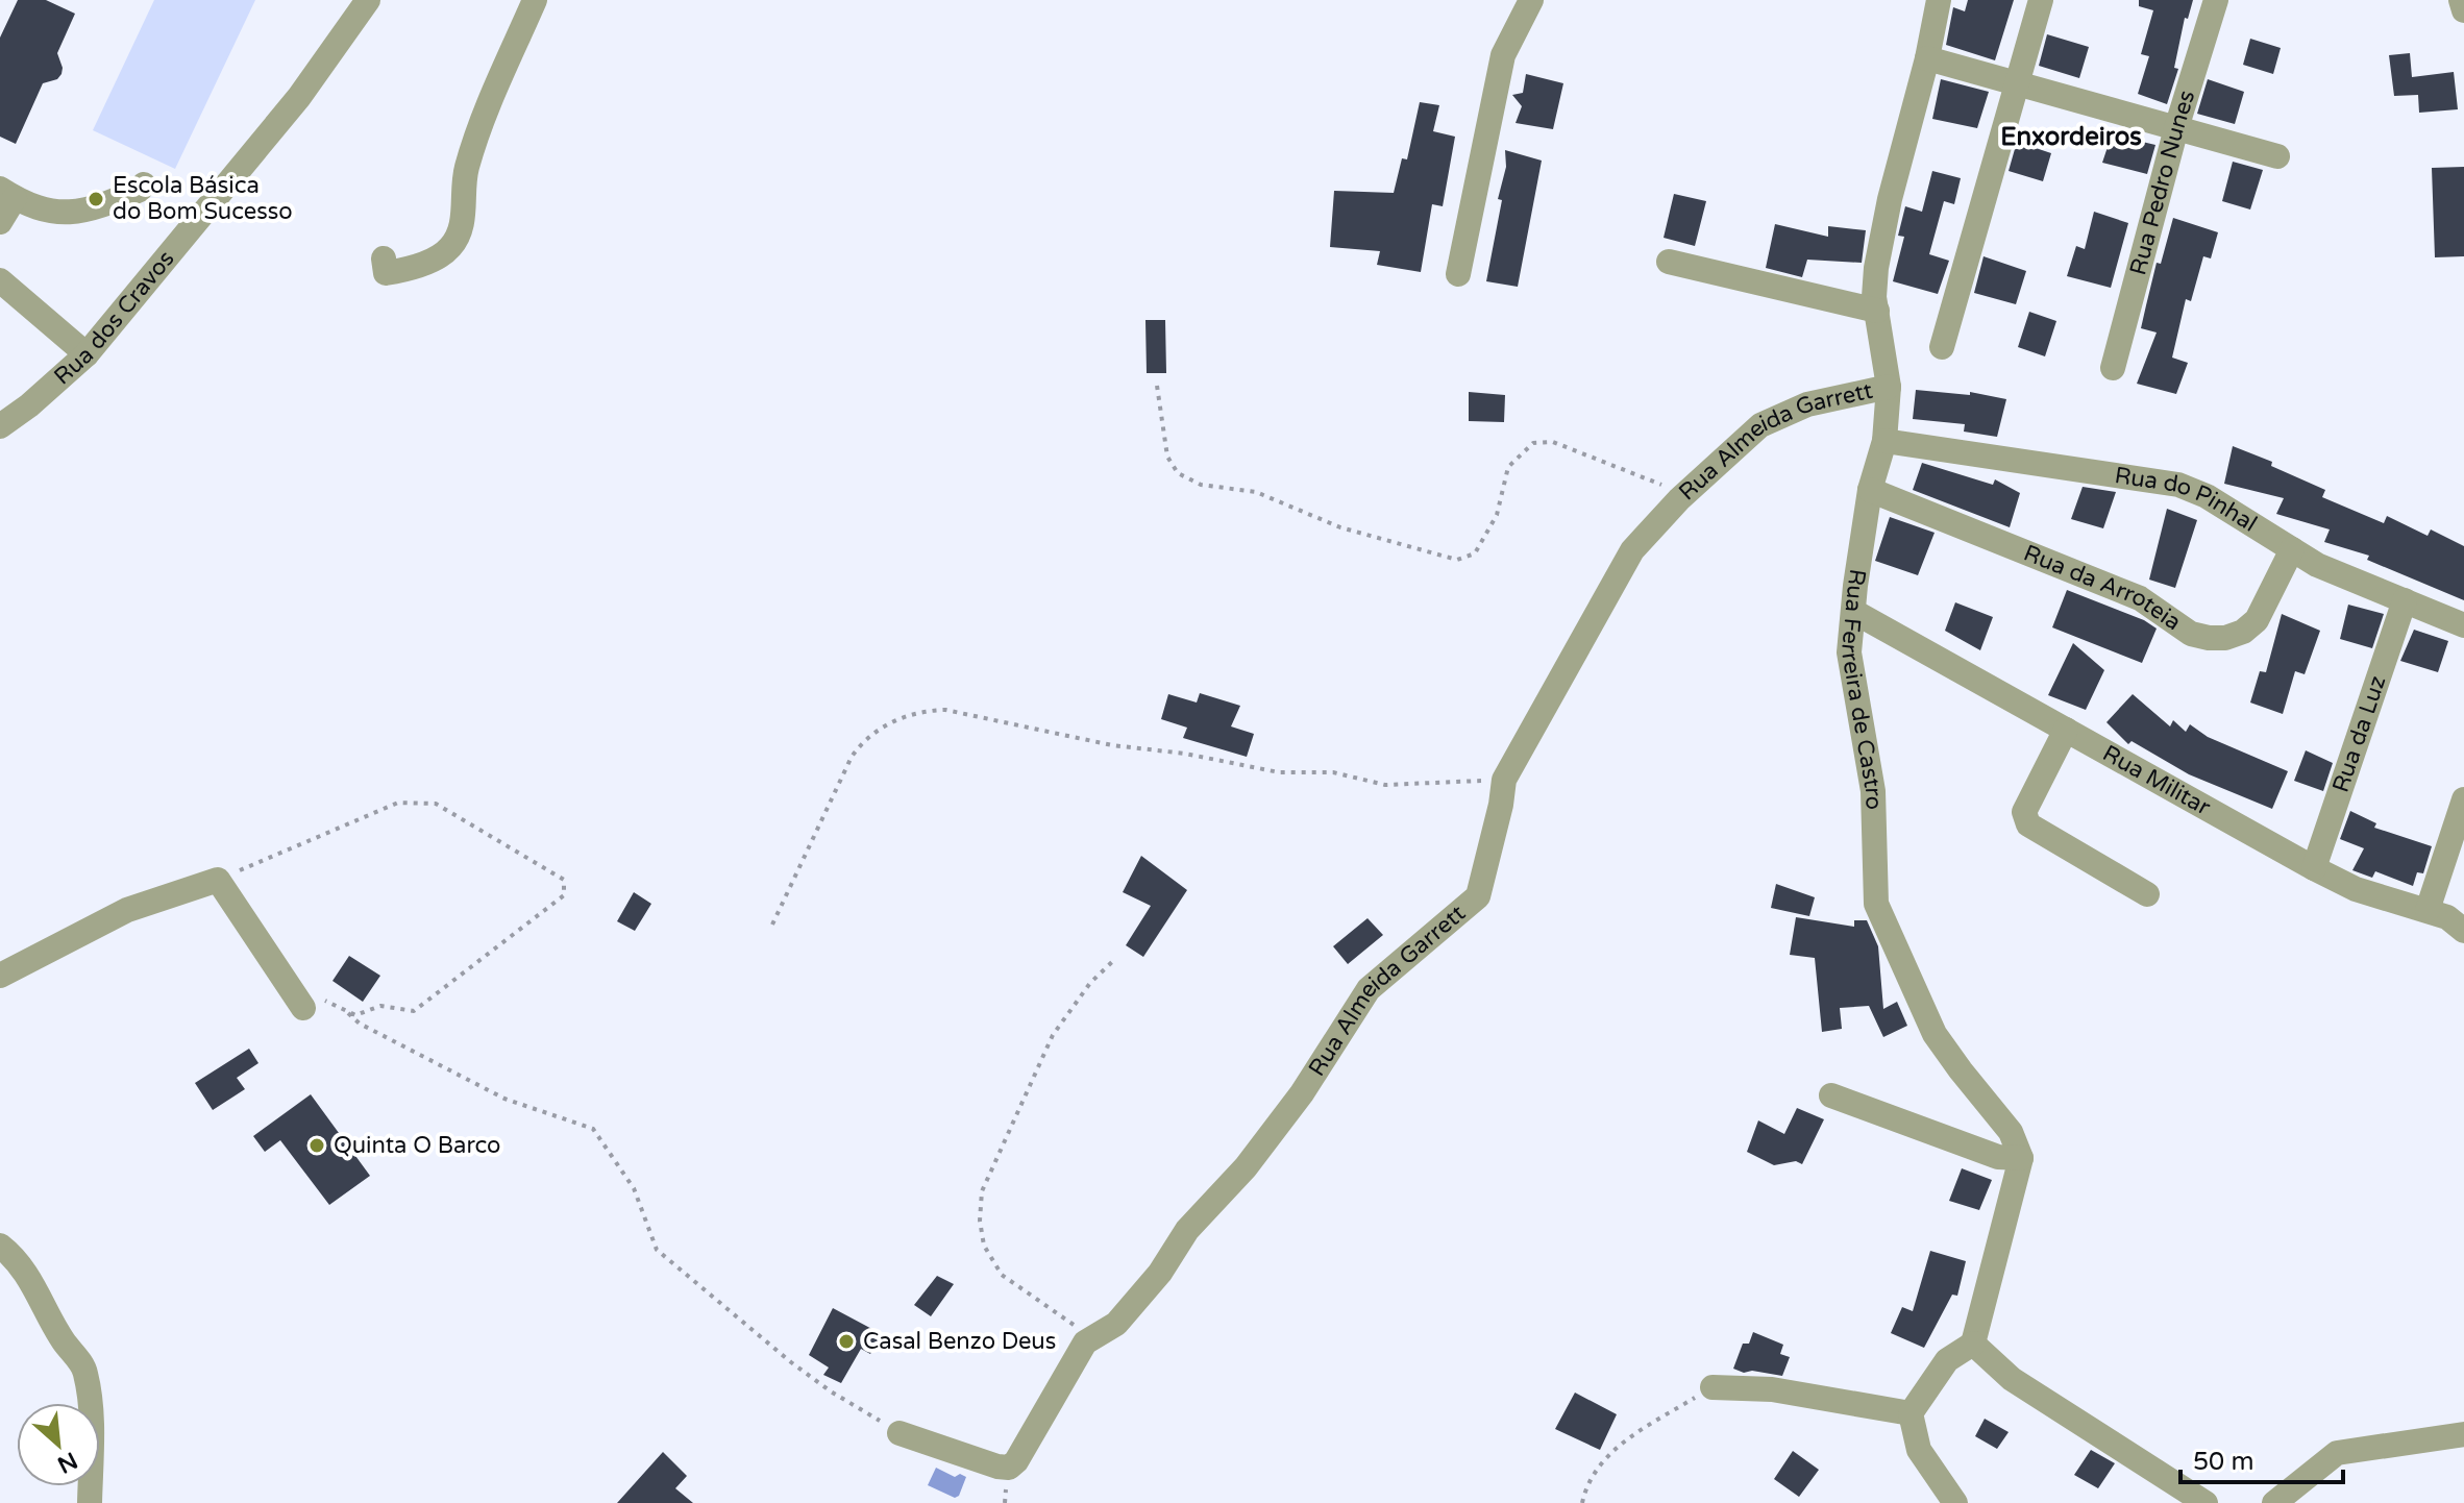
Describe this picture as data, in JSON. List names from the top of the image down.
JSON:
{
  "streets": {
    "street": [
      "Rua Pedro Nunes",
      "Rua dos Cravos",
      "Rua Almeida Garrett",
      "Rua do Pinhal",
      "Rua da Arroteia",
      "Rua Ferreira de Castro",
      "Rua da Luz",
      "Rua Militar"
    ]
  },
  "crossings": [
    ["Rua Almeida Garrett", "Rua Ferreira de Castro"],
    ["Rua do Pinhal", "Rua da Arroteia"],
    ["Rua do Pinhal", "Rua Ferreira de Castro"],
    ["Rua do Pinhal", "Rua da Luz"],
    ["Rua da Arroteia", "Rua Ferreira de Castro"],
    ["Rua Ferreira de Castro", "Rua Militar"],
    ["Rua da Luz", "Rua Militar"]
  ],
  "districts": ["Enxordeiros"],
  "places": ["Escola Básica do Bom Sucesso", "Quinta O Barco", "Casal Benzo Deus"],
  "scale_bar": "50 m",
  "north": "bottom right"
}
